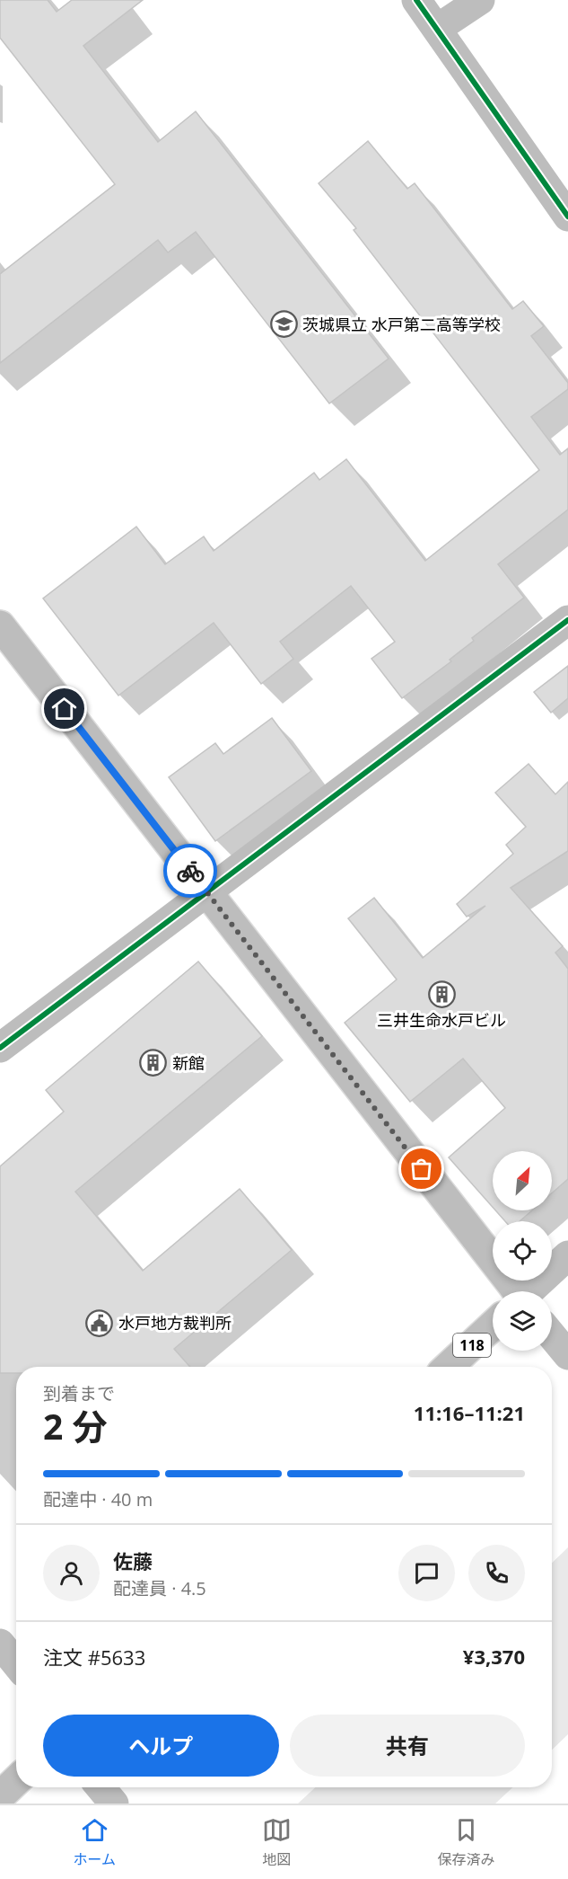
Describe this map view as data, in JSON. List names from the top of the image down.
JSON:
{
  "streets": {
    "main road": ["118"]
  },
  "places": {
    "school or university": ["茨城県立 水戸第二高等学校"],
    "building": ["三井生命水戸ビル", "新館"],
    "public building": ["水戸地方裁判所"]
  },
  "north": "top right",
  "page": {
    "heading": ["2 分", "到着まで", "11:16–11:21"],
    "panel": [
      "佐藤",
      "配達員 · 4.5",
      "注文 #5633",
      "¥3,370"
    ],
    "bar": "配達中 · 40 m",
    "buttons": ["ヘルプ", "共有"],
    "tabs": ["ホーム", "地図", "保存済み"]
  }
}
